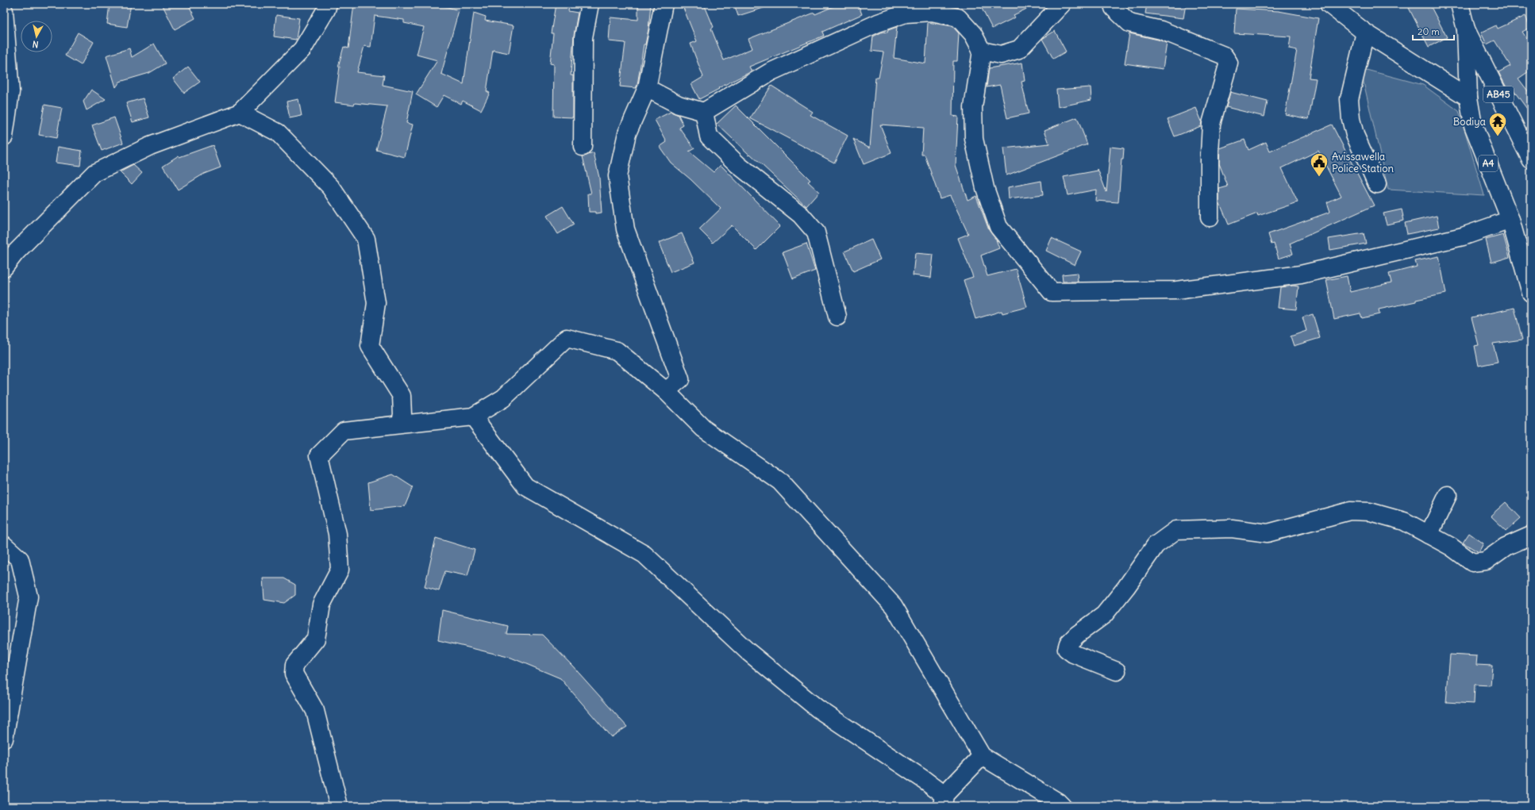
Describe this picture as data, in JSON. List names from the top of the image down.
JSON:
{
  "streets": {
    "main road": ["AB45", "A4"]
  },
  "crossings": [
    ["AB45", "A4"]
  ],
  "places": {
    "temple": ["Bodiya"],
    "public building": ["Avissawella Police Station"]
  },
  "scale_bar": "20 m",
  "north": "bottom"
}
